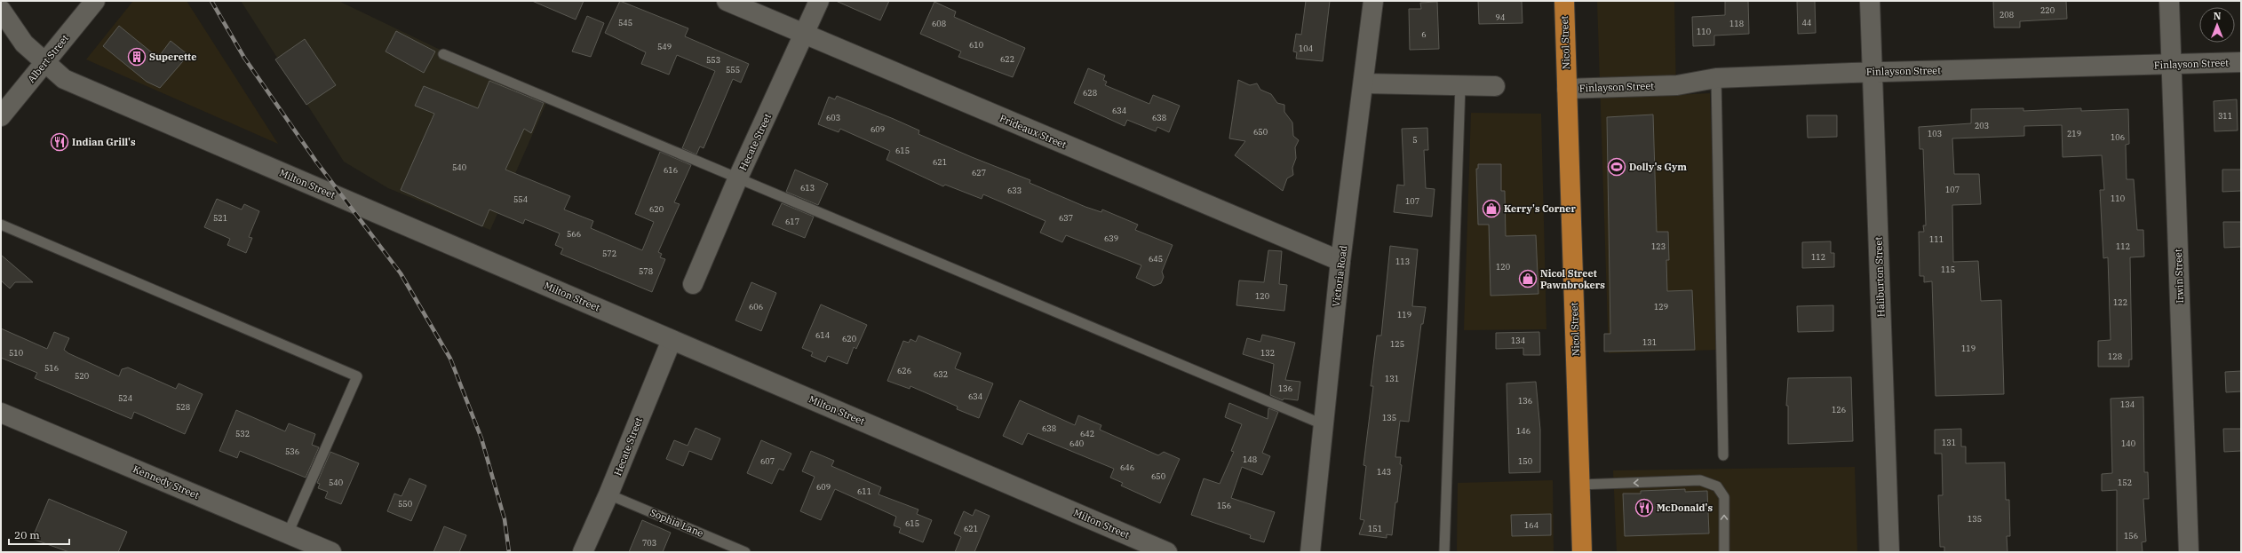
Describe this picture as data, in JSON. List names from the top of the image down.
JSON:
{
  "streets": {
    "highway": ["Nicol Street"],
    "street": [
      "Albert Street",
      "Finlayson Street",
      "Prideaux Street",
      "Hecate Street",
      "Milton Street",
      "Victoria Road",
      "Irwin Street",
      "Haliburton Street",
      "Kennedy Street"
    ],
    "lane": ["Sophia Lane"]
  },
  "crossings": [
    ["Nicol Street", "Finlayson Street"],
    ["Albert Street", "Milton Street"],
    ["Finlayson Street", "Irwin Street"],
    ["Finlayson Street", "Haliburton Street"],
    ["Prideaux Street", "Hecate Street"],
    ["Prideaux Street", "Victoria Road"],
    ["Hecate Street", "Milton Street"],
    ["Hecate Street", "Sophia Lane"]
  ],
  "places": {
    "building": ["Superette"],
    "restaurant": ["Indian Grill's", "McDonald's"],
    "sports": ["Dolly's Gym"],
    "shop": ["Kerry's Corner", "Nicol Street Pawnbrokers"]
  },
  "house_numbers": [
    "220",
    "208",
    "94",
    "545",
    "44",
    "608",
    "118",
    "110",
    "6",
    "610",
    "549",
    "104",
    "622",
    "553",
    "555",
    "628",
    "634",
    "311",
    "603",
    "638",
    "203",
    "609",
    "650",
    "103",
    "219",
    "106",
    "5",
    "615",
    "621",
    "540",
    "616",
    "627",
    "613",
    "107",
    "633",
    "110",
    "554",
    "107",
    "620",
    "521",
    "637",
    "617",
    "566",
    "639",
    "111",
    "123",
    "112",
    "572",
    "112",
    "645",
    "113",
    "120",
    "115",
    "578",
    "120",
    "122",
    "606",
    "129",
    "119",
    "614",
    "620",
    "134",
    "131",
    "125",
    "119",
    "510",
    "132",
    "128",
    "516",
    "626",
    "632",
    "520",
    "131",
    "136",
    "634",
    "524",
    "136",
    "134",
    "528",
    "126",
    "135",
    "638",
    "146",
    "532",
    "642",
    "131",
    "640",
    "140",
    "536",
    "148",
    "607",
    "150",
    "646",
    "143",
    "650",
    "540",
    "152",
    "609",
    "611",
    "550",
    "156",
    "135",
    "615",
    "164",
    "621",
    "151",
    "156",
    "703"
  ],
  "scale_bar": "20 m",
  "north": "top"
}
